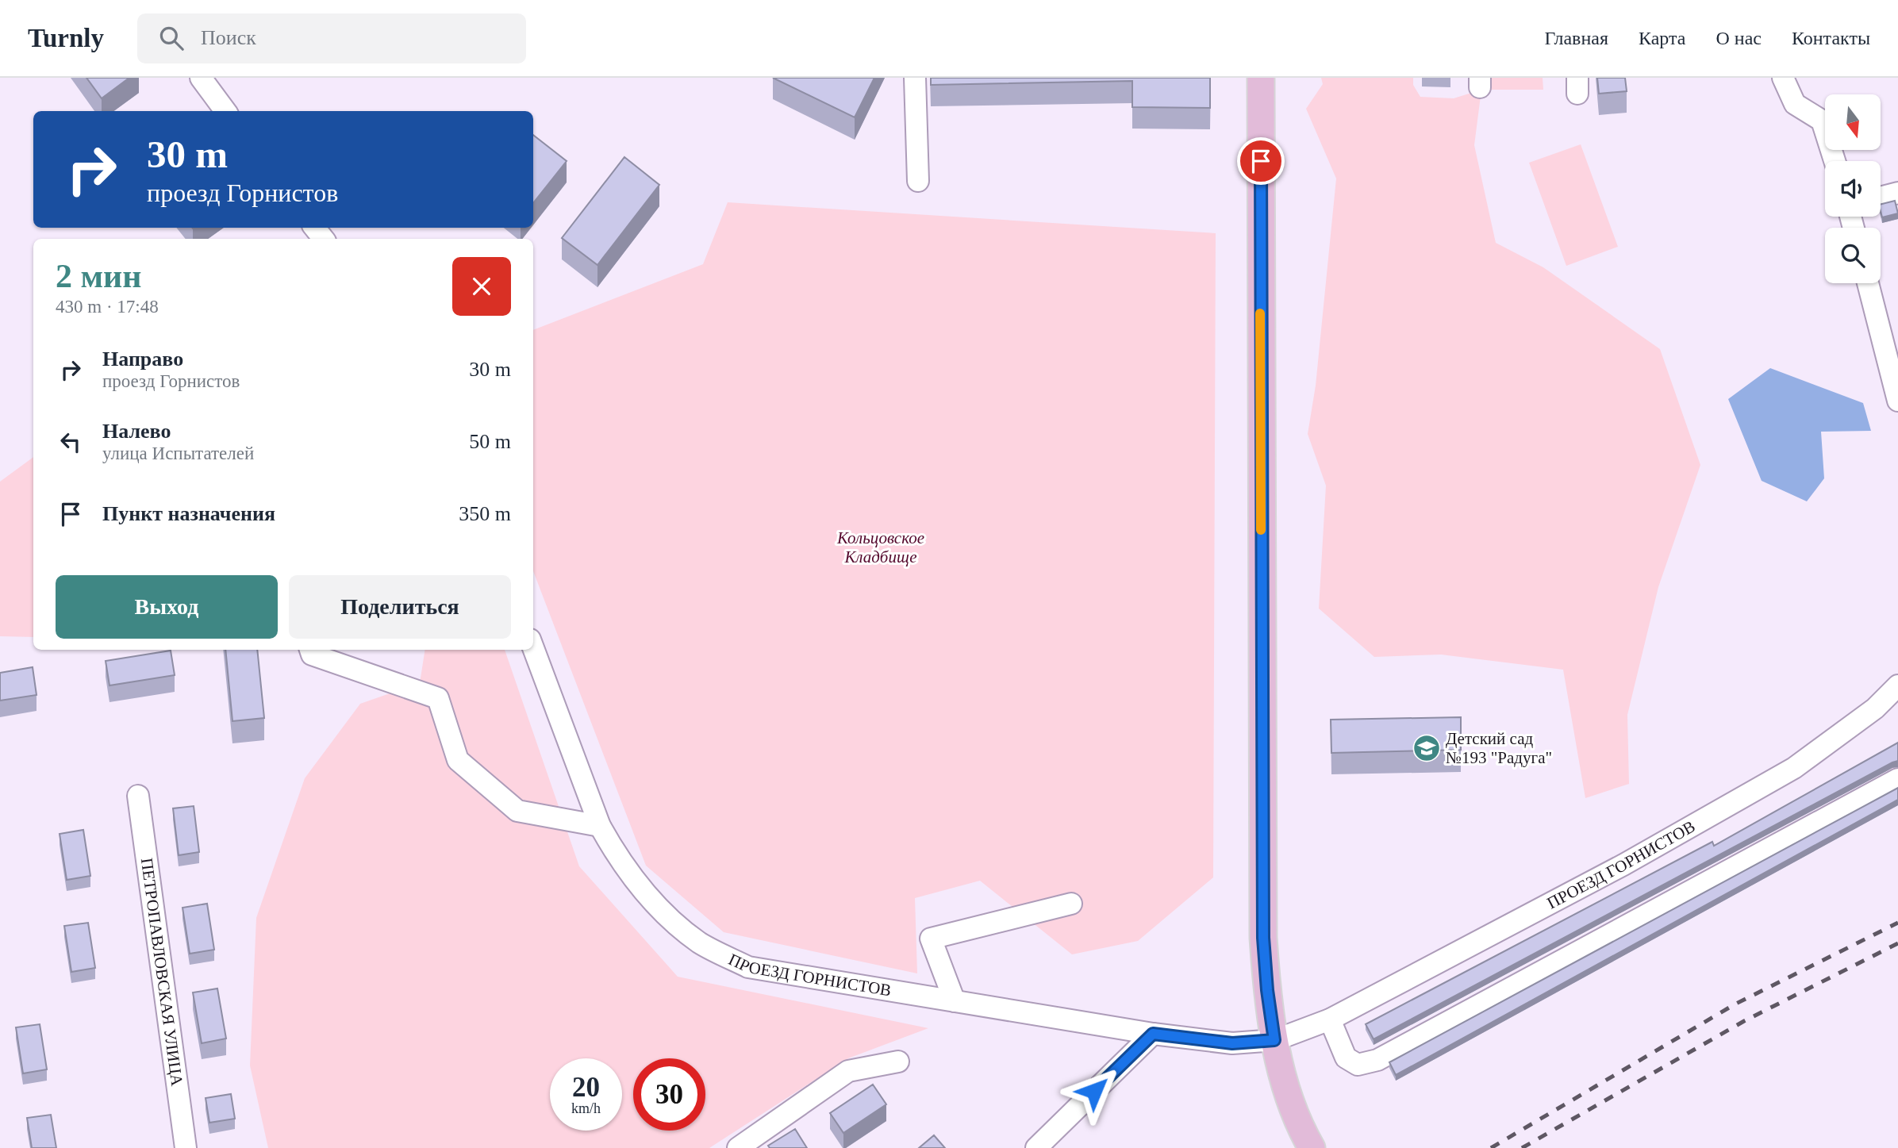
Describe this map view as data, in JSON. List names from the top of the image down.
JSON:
{
  "streets": {
    "street": ["ПРОЕЗД ГОРНИСТОВ", "ПЕТРОПАВЛОВСКАЯ УЛИЦА"]
  },
  "parks": ["Кольцовское Кладбище"],
  "places": {
    "school or university": ["Детский сад №193 \"Радуга\""]
  },
  "north": "bottom",
  "page": {
    "header": "Turnly",
    "search": "Поиск",
    "nav": [
      "Главная",
      "Карта",
      "О нас",
      "Контакты"
    ],
    "turn": ["30 m", "проезд Горнистов"],
    "heading": ["2 мин", "430 m · 17:48"],
    "list": [
      {
        "name": "Направо",
        "note": "проезд Горнистов",
        "value": "30 m"
      },
      {
        "name": "Налево",
        "note": "улица Испытателей",
        "value": "50 m"
      },
      {
        "name": "Пункт назначения",
        "value": "350 m"
      }
    ],
    "buttons": ["Выход", "Поделиться"],
    "speed": "20 km/h",
    "limit": "30"
  }
}
